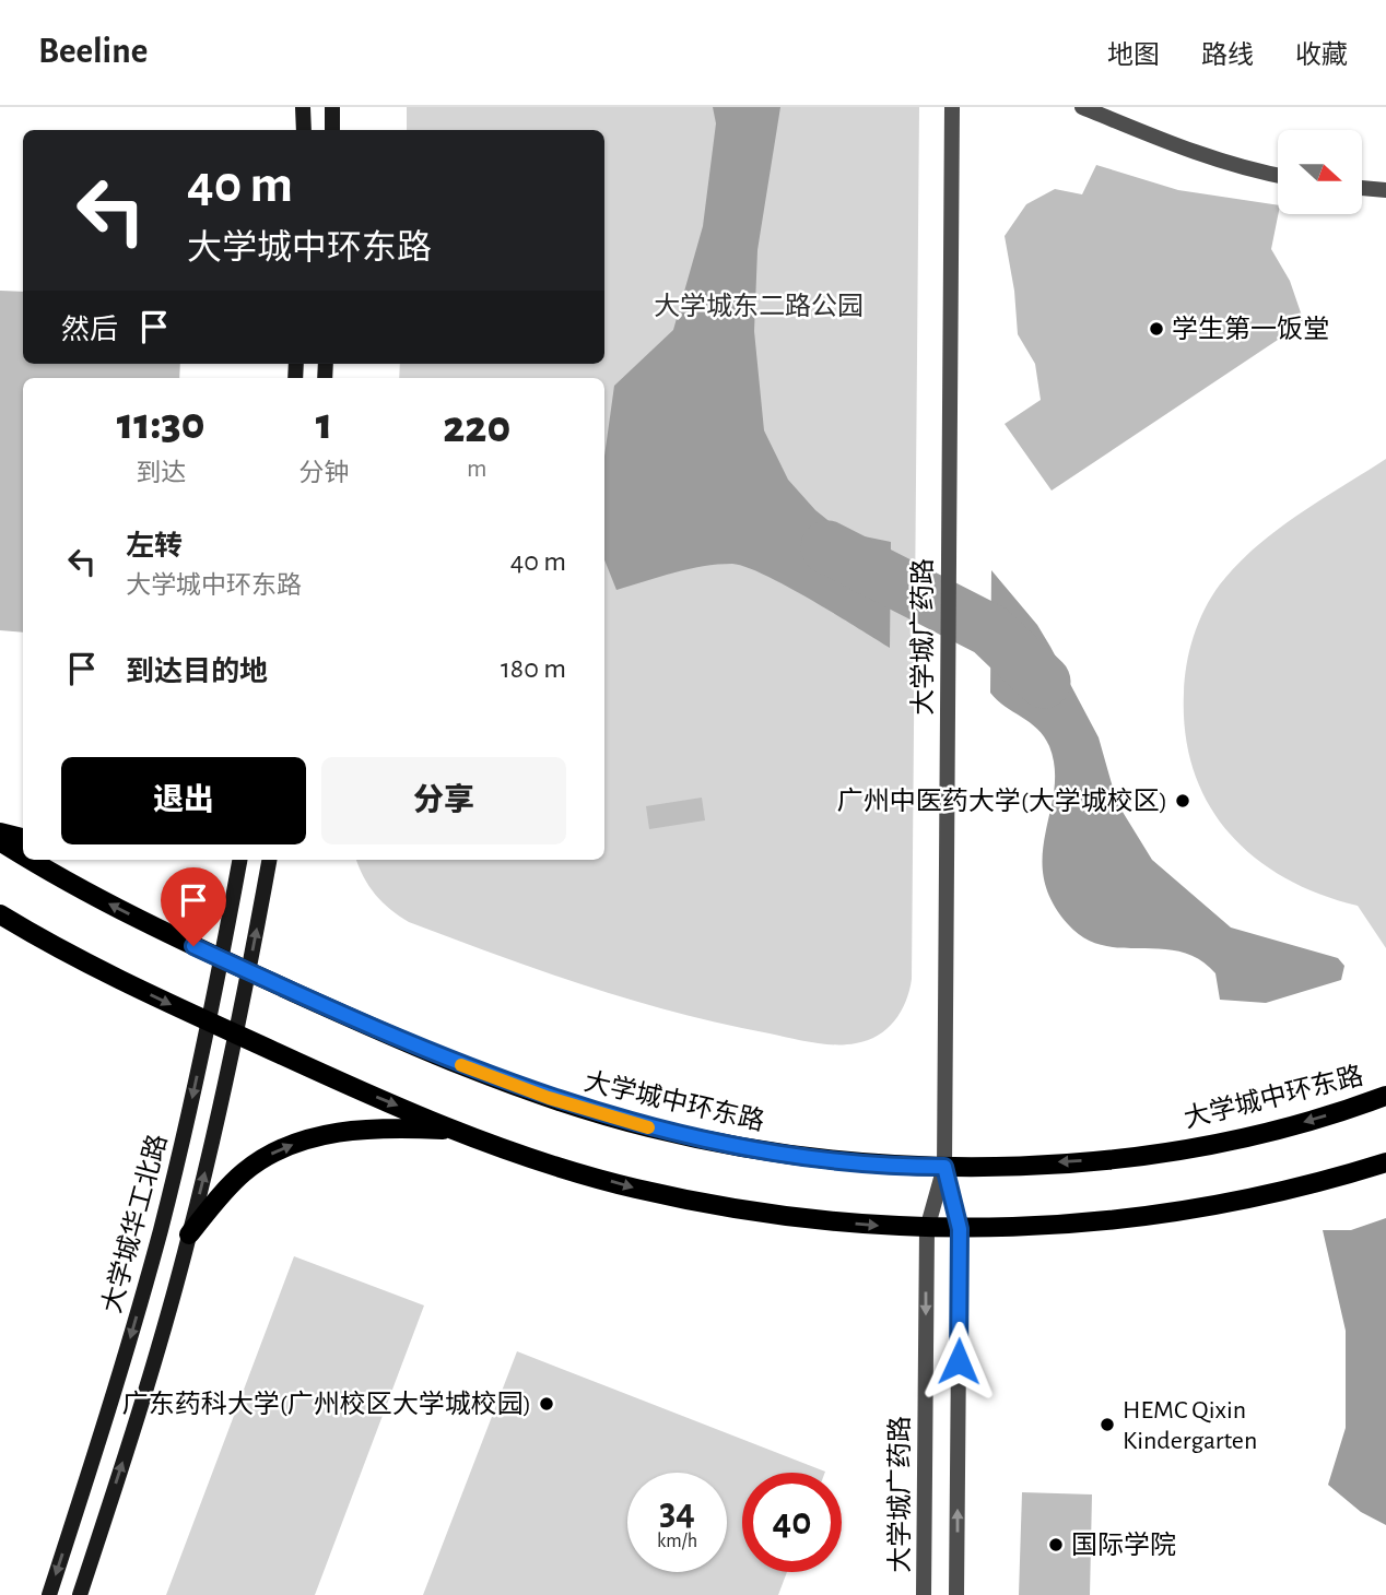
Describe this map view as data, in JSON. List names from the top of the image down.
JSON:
{
  "streets": {
    "main road": ["大学城中环东路", "大学城华工北路"],
    "street": ["大学城广药路"]
  },
  "crossings": [
    ["大学城广药路", "大学城中环东路"],
    ["大学城中环东路", "大学城华工北路"]
  ],
  "parks": ["大学城东二路公园"],
  "places": [
    "学生第一饭堂",
    "广州中医药大学(大学城校区)",
    "广东药科大学(广州校区大学城校园)",
    "HEMC Qixin Kindergarten",
    "国际学院"
  ],
  "north": "right",
  "page": {
    "header": "Beeline",
    "nav": ["地图", "路线", "收藏"],
    "turn": ["40 m", "大学城中环东路"],
    "then": "然后",
    "eta": [
      "11:30",
      "到达",
      "1",
      "分钟",
      "220",
      "m"
    ],
    "list": [
      {
        "name": "左转",
        "note": "大学城中环东路",
        "value": "40 m"
      },
      {
        "name": "到达目的地",
        "value": "180 m"
      }
    ],
    "buttons": ["退出", "分享"],
    "speed": "34 km/h",
    "limit": "40"
  }
}
